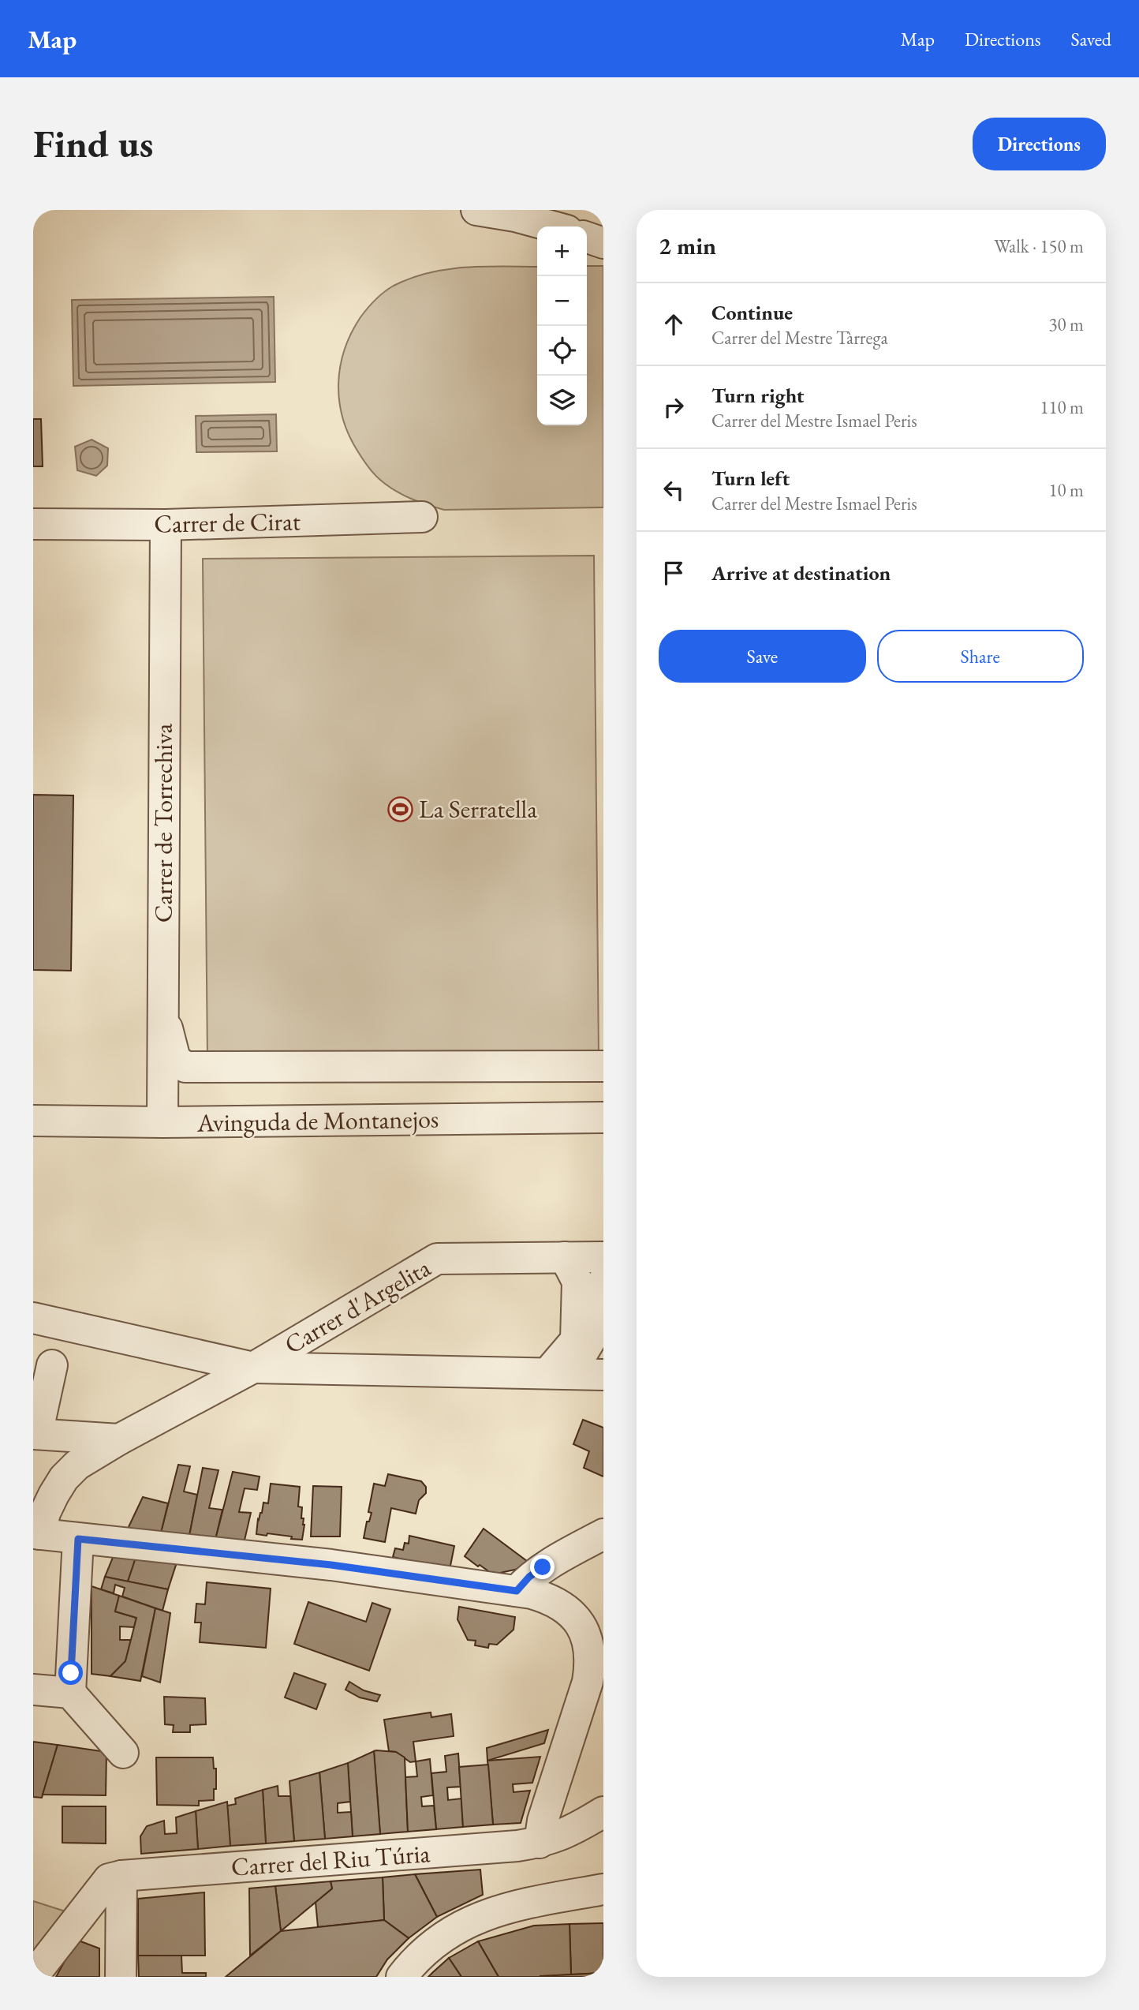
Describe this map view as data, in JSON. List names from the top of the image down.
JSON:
{
  "streets": {
    "street": [
      "Carrer de Cirat",
      "Carrer de Torrechiva",
      "Avinguda de Montanejos",
      "Carrer d'Argelita",
      "Carrer del Riu Túria"
    ]
  },
  "crossings": [
    ["Carrer de Cirat", "Carrer de Torrechiva"],
    ["Carrer de Torrechiva", "Avinguda de Montanejos"]
  ],
  "places": {
    "sports": ["La Serratella"]
  },
  "page": {
    "header": "Map",
    "nav": ["Map", "Directions", "Saved"],
    "buttons": [
      "Directions",
      ["Save", "Share"]
    ],
    "title": "Find us",
    "heading": ["2 min", "Walk · 150 m"],
    "map_buttons": ["+", "−"],
    "list": [
      ["Continue", "Carrer del Mestre Tàrrega", "30 m"],
      ["Turn right", "Carrer del Mestre Ismael Peris", "110 m"],
      ["Turn left", "Carrer del Mestre Ismael Peris", "10 m"],
      "Arrive at destination"
    ]
  }
}
